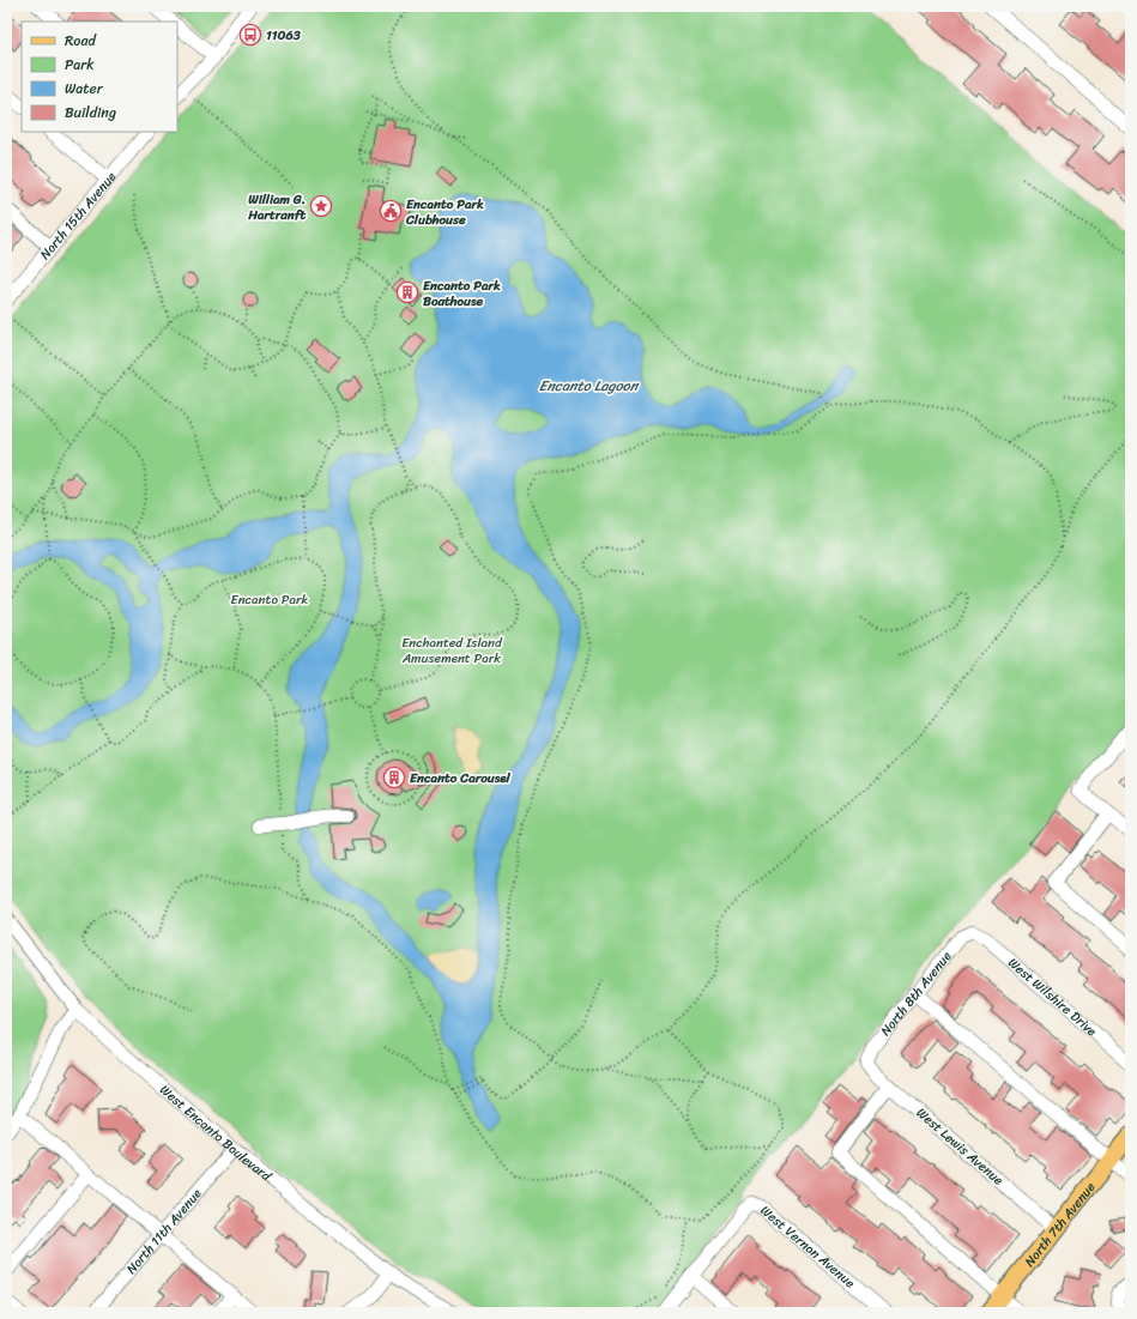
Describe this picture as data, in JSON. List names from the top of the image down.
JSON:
{
  "streets": {
    "main road": ["North 7th Avenue"],
    "street": [
      "North 15th Avenue",
      "North 8th Avenue",
      "West Wilshire Drive",
      "West Encanto Boulevard",
      "West Lewis Avenue",
      "North 11th Avenue",
      "West Vernon Avenue"
    ]
  },
  "crossings": [
    ["North 8th Avenue", "West Wilshire Drive"],
    ["North 8th Avenue", "West Lewis Avenue"],
    ["West Encanto Boulevard", "North 11th Avenue"],
    ["West Lewis Avenue", "North 7th Avenue"]
  ],
  "water": ["Encanto Lagoon"],
  "parks": ["Encanto Park", "Enchanted Island Amusement Park"],
  "places": {
    "bus stop": ["11063"],
    "place": ["William G. Hartranft"],
    "public building": ["Encanto Park Clubhouse"],
    "building": ["Encanto Park Boathouse", "Encanto Carousel"]
  },
  "legend": [
    "Road",
    "Park",
    "Water",
    "Building"
  ]
}
